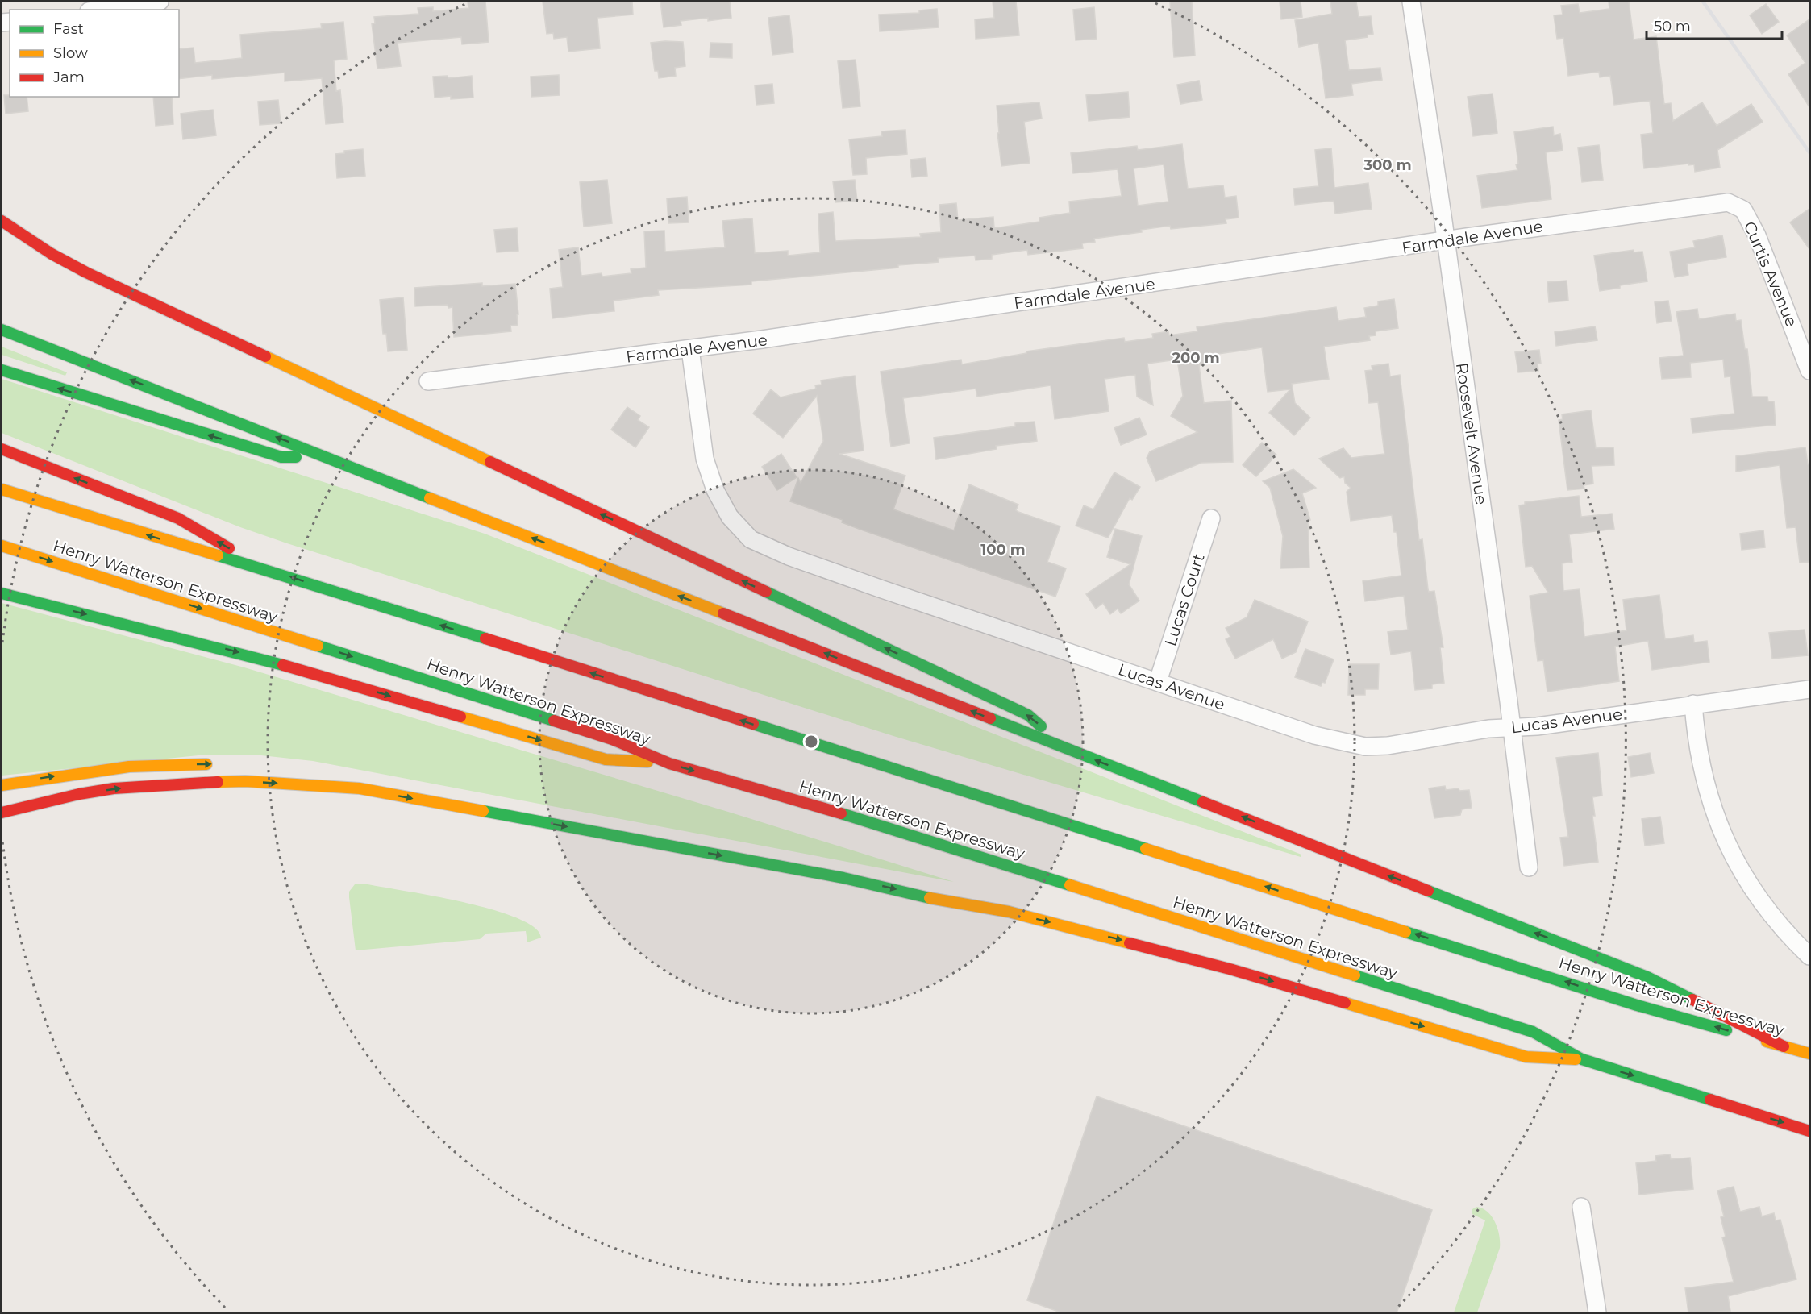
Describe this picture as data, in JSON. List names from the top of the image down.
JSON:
{
  "streets": {
    "highway": ["Henry Watterson Expressway"],
    "street": [
      "Farmdale Avenue",
      "Curtis Avenue",
      "Roosevelt Avenue",
      "Lucas Court",
      "Lucas Avenue"
    ]
  },
  "crossings": [
    ["Farmdale Avenue", "Curtis Avenue"],
    ["Farmdale Avenue", "Roosevelt Avenue"],
    ["Farmdale Avenue", "Lucas Avenue"],
    ["Roosevelt Avenue", "Lucas Avenue"],
    ["Lucas Court", "Lucas Avenue"]
  ],
  "legend": ["Fast", "Slow", "Jam"],
  "scale_bar": "50 m",
  "rings": ["300 m", "200 m", "100 m"]
}
